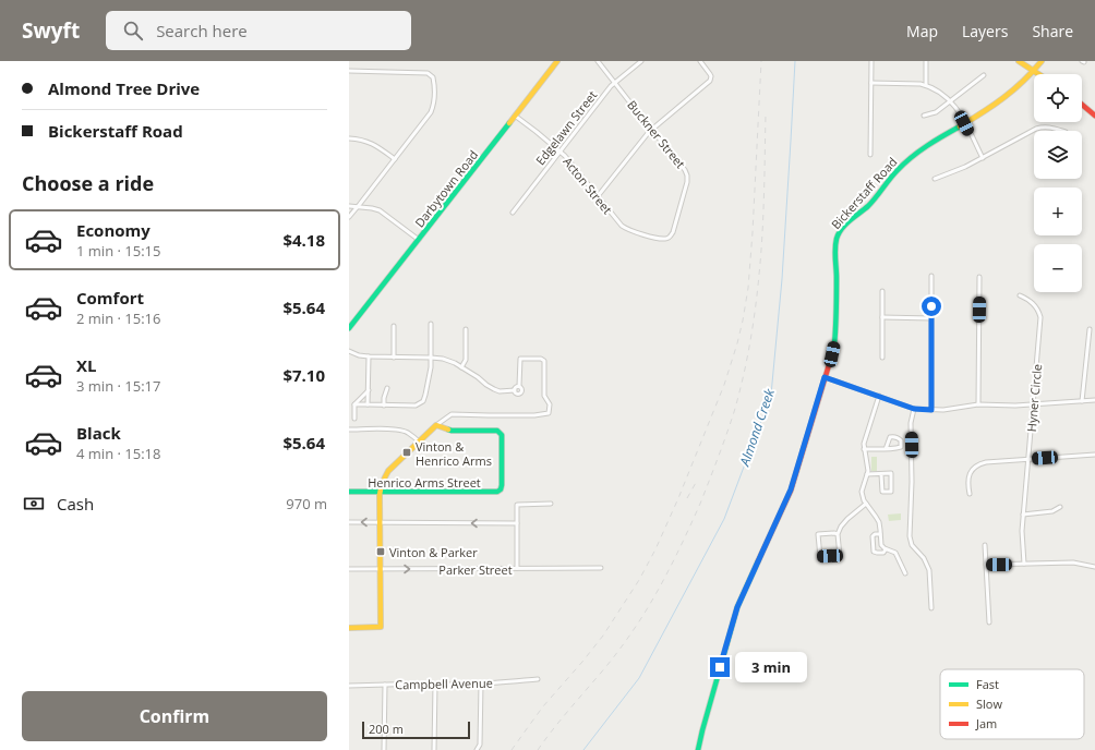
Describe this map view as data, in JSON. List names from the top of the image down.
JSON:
{
  "streets": {
    "street": [
      "Edgelawn Street",
      "Buckner Street",
      "Acton Street",
      "Darbytown Road",
      "Bickerstaff Road",
      "Hyner Circle",
      "Henrico Arms Street",
      "Parker Street",
      "Campbell Avenue"
    ]
  },
  "crossings": [
    ["Edgelawn Street", "Buckner Street"],
    ["Edgelawn Street", "Acton Street"],
    ["Buckner Street", "Acton Street"],
    ["Acton Street", "Darbytown Road"]
  ],
  "one_way": ["Parker Street"],
  "water": ["Almond Creek"],
  "places": {
    "transit": ["Vinton & Henrico Arms", "Vinton & Parker"]
  },
  "legend": ["Fast", "Slow", "Jam"],
  "scale_bar": "200 m",
  "page": {
    "header": "Swyft",
    "search": "Search here",
    "nav": ["Map", "Layers", "Share"],
    "banner": ["Almond Tree Drive", "Bickerstaff Road"],
    "map_buttons": ["+", "−"],
    "heading": "Choose a ride",
    "list": [
      {
        "name": "Economy",
        "note": "1 min · 15:15",
        "value": "$4.18"
      },
      {
        "name": "Comfort",
        "note": "2 min · 15:16",
        "value": "$5.64"
      },
      {
        "name": "XL",
        "note": "3 min · 15:17",
        "value": "$7.10"
      },
      {
        "name": "Black",
        "note": "4 min · 15:18",
        "value": "$5.64"
      }
    ],
    "pay": ["Cash", "970 m"],
    "bubble": "3 min",
    "buttons": "Confirm",
    "scale": "200 m"
  }
}
